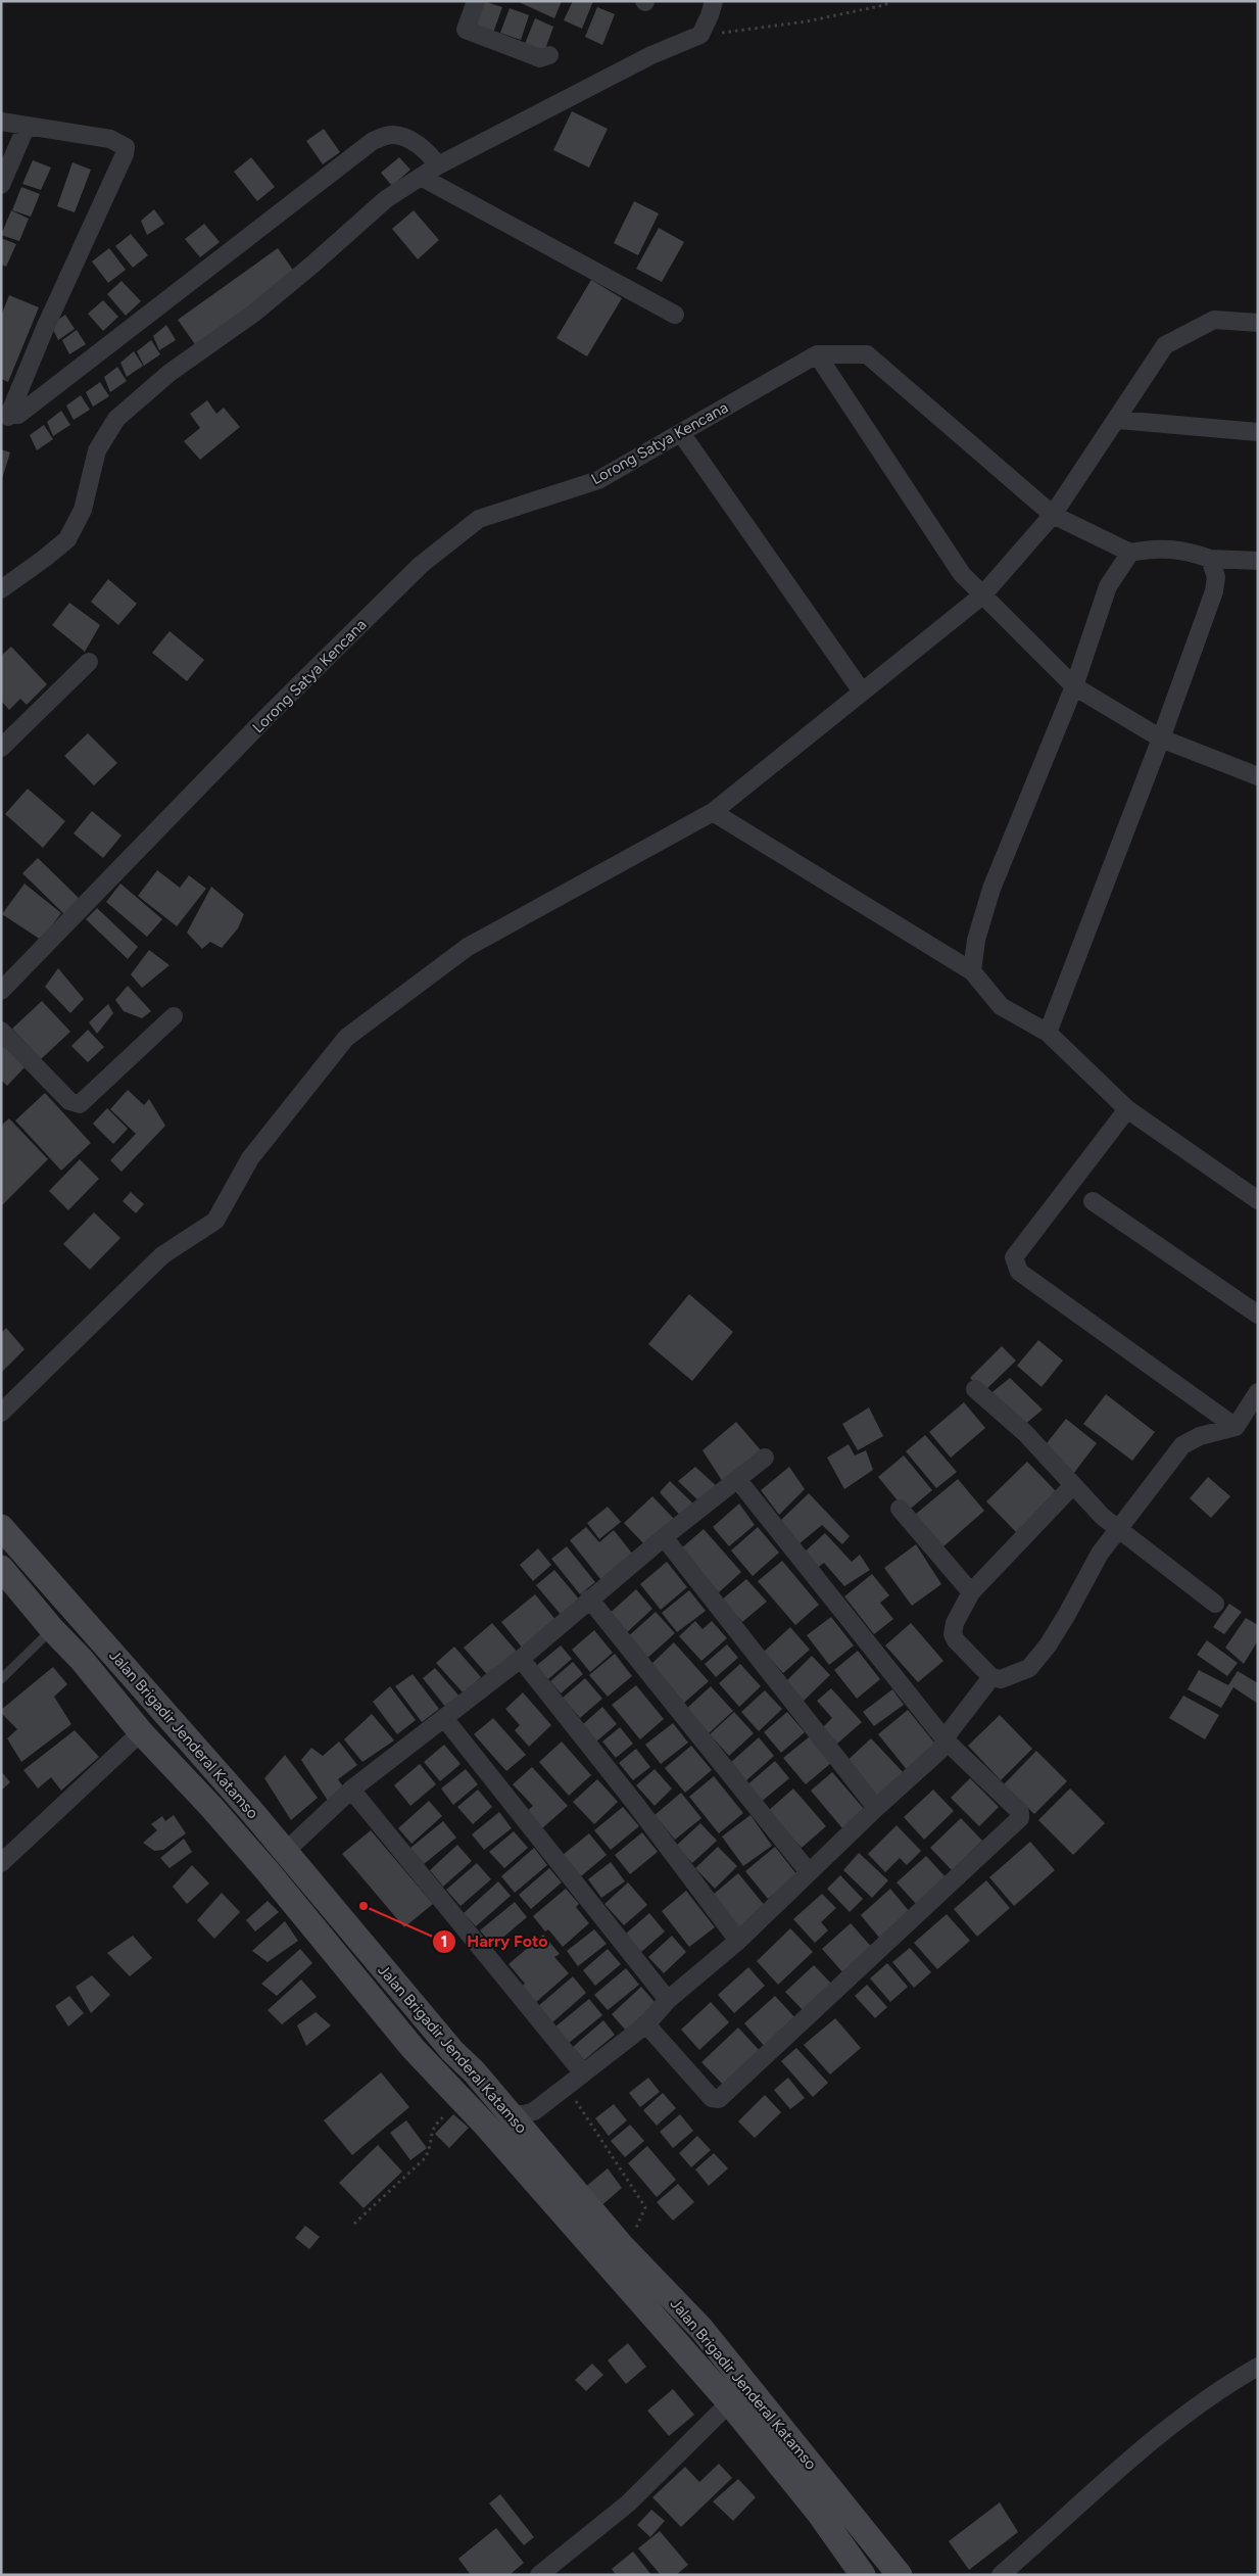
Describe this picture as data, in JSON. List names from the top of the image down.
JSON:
{
  "streets": {
    "main road": ["Jalan Brigadir Jenderal Katamso"],
    "street": ["Lorong Satya Kencana"]
  },
  "places": ["Harry Foto"]
}
